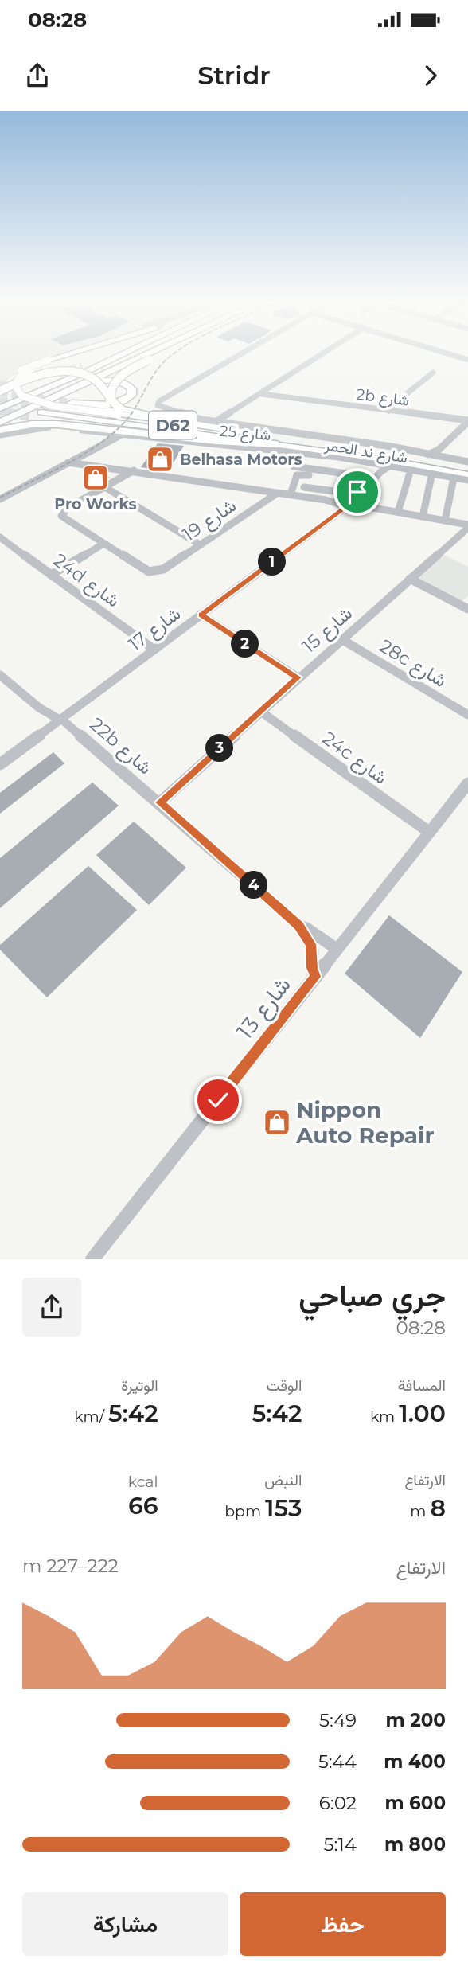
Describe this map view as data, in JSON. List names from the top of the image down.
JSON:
{
  "streets": {
    "main road": ["D62", "شارع ند الحمر"],
    "street": [
      "2b شارع",
      "شارع 25",
      "شارع 19",
      "24d شارع",
      "شارع 17",
      "شارع 15",
      "28c شارع",
      "22b شارع",
      "24c شارع",
      "شارع 13"
    ]
  },
  "crossings": [
    ["شارع 25", "شارع 17"],
    ["24d شارع", "شارع 17"],
    ["شارع 17", "22b شارع"],
    ["شارع 15", "28c شارع"],
    ["شارع 15", "22b شارع"],
    ["شارع 15", "24c شارع"],
    ["24c شارع", "شارع 13"]
  ],
  "places": {
    "shop": ["Belhasa Motors", "Pro Works", "Nippon Auto Repair"]
  },
  "page": {
    "status": "08:28",
    "header": "Stridr",
    "pins": [
      "1",
      "2",
      "3",
      "4"
    ],
    "heading": ["جري صباحي", "08:28"],
    "stats": [
      ["المسافة", "1.00 km"],
      ["الوقت", "5:42"],
      ["الوتيرة", "5:42 /km"],
      ["الارتفاع", "8 m"],
      ["النبض", "153 bpm"],
      ["kcal", "66"]
    ],
    "chart": ["الارتفاع", "222–227 m"],
    "list": [
      {
        "name": "200 m",
        "note": "5:49"
      },
      {
        "name": "400 m",
        "note": "5:44"
      },
      {
        "name": "600 m",
        "note": "6:02"
      },
      {
        "name": "800 m",
        "note": "5:14"
      }
    ],
    "buttons": ["حفظ", "مشاركة"]
  }
}
